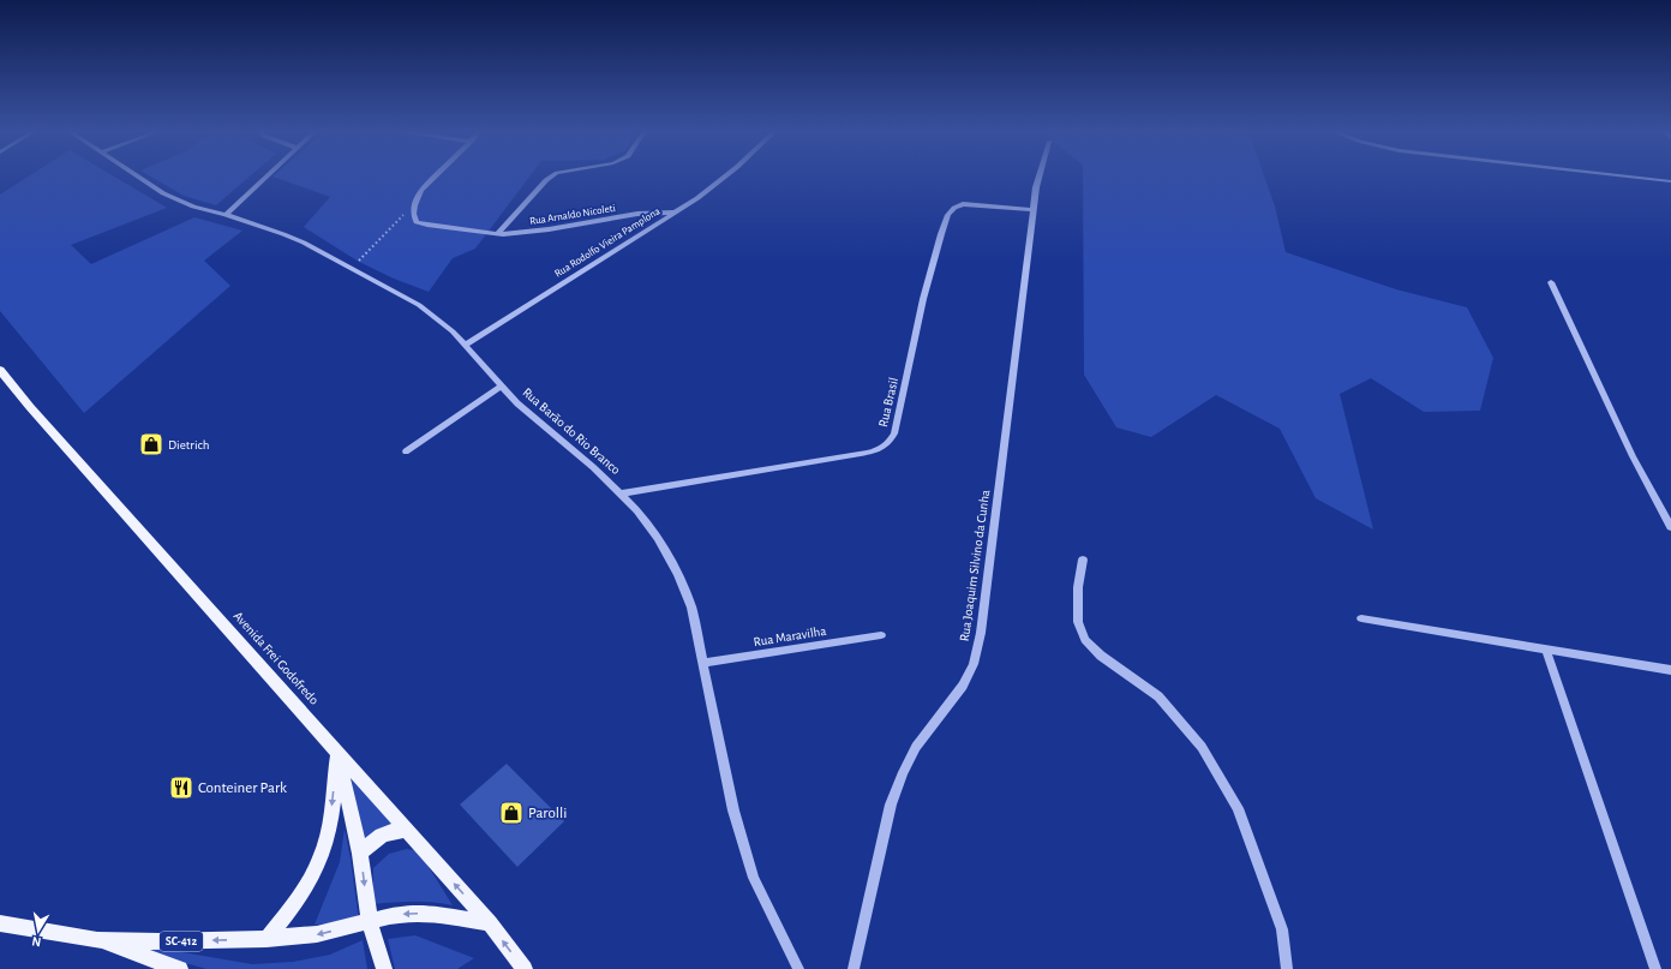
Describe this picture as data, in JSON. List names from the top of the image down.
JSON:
{
  "streets": {
    "main road": ["Avenida Frei Godofredo", "SC-412"],
    "street": [
      "Rua Arnaldo Nicoleti",
      "Rua Rodolfo Vieira Pamplona",
      "Rua Brasil",
      "Rua Barão do Rio Branco",
      "Rua Joaquim Silvino da Cunha",
      "Rua Maravilha"
    ]
  },
  "crossings": [
    ["Rua Arnaldo Nicoleti", "Rua Rodolfo Vieira Pamplona"],
    ["Rua Rodolfo Vieira Pamplona", "Rua Barão do Rio Branco"],
    ["Rua Brasil", "Rua Barão do Rio Branco"],
    ["Rua Brasil", "Rua Joaquim Silvino da Cunha"],
    ["Rua Barão do Rio Branco", "Rua Maravilha"]
  ],
  "places": {
    "shop": ["Dietrich", "Parolli"],
    "restaurant": ["Conteiner Park"]
  },
  "north": "bottom"
}
